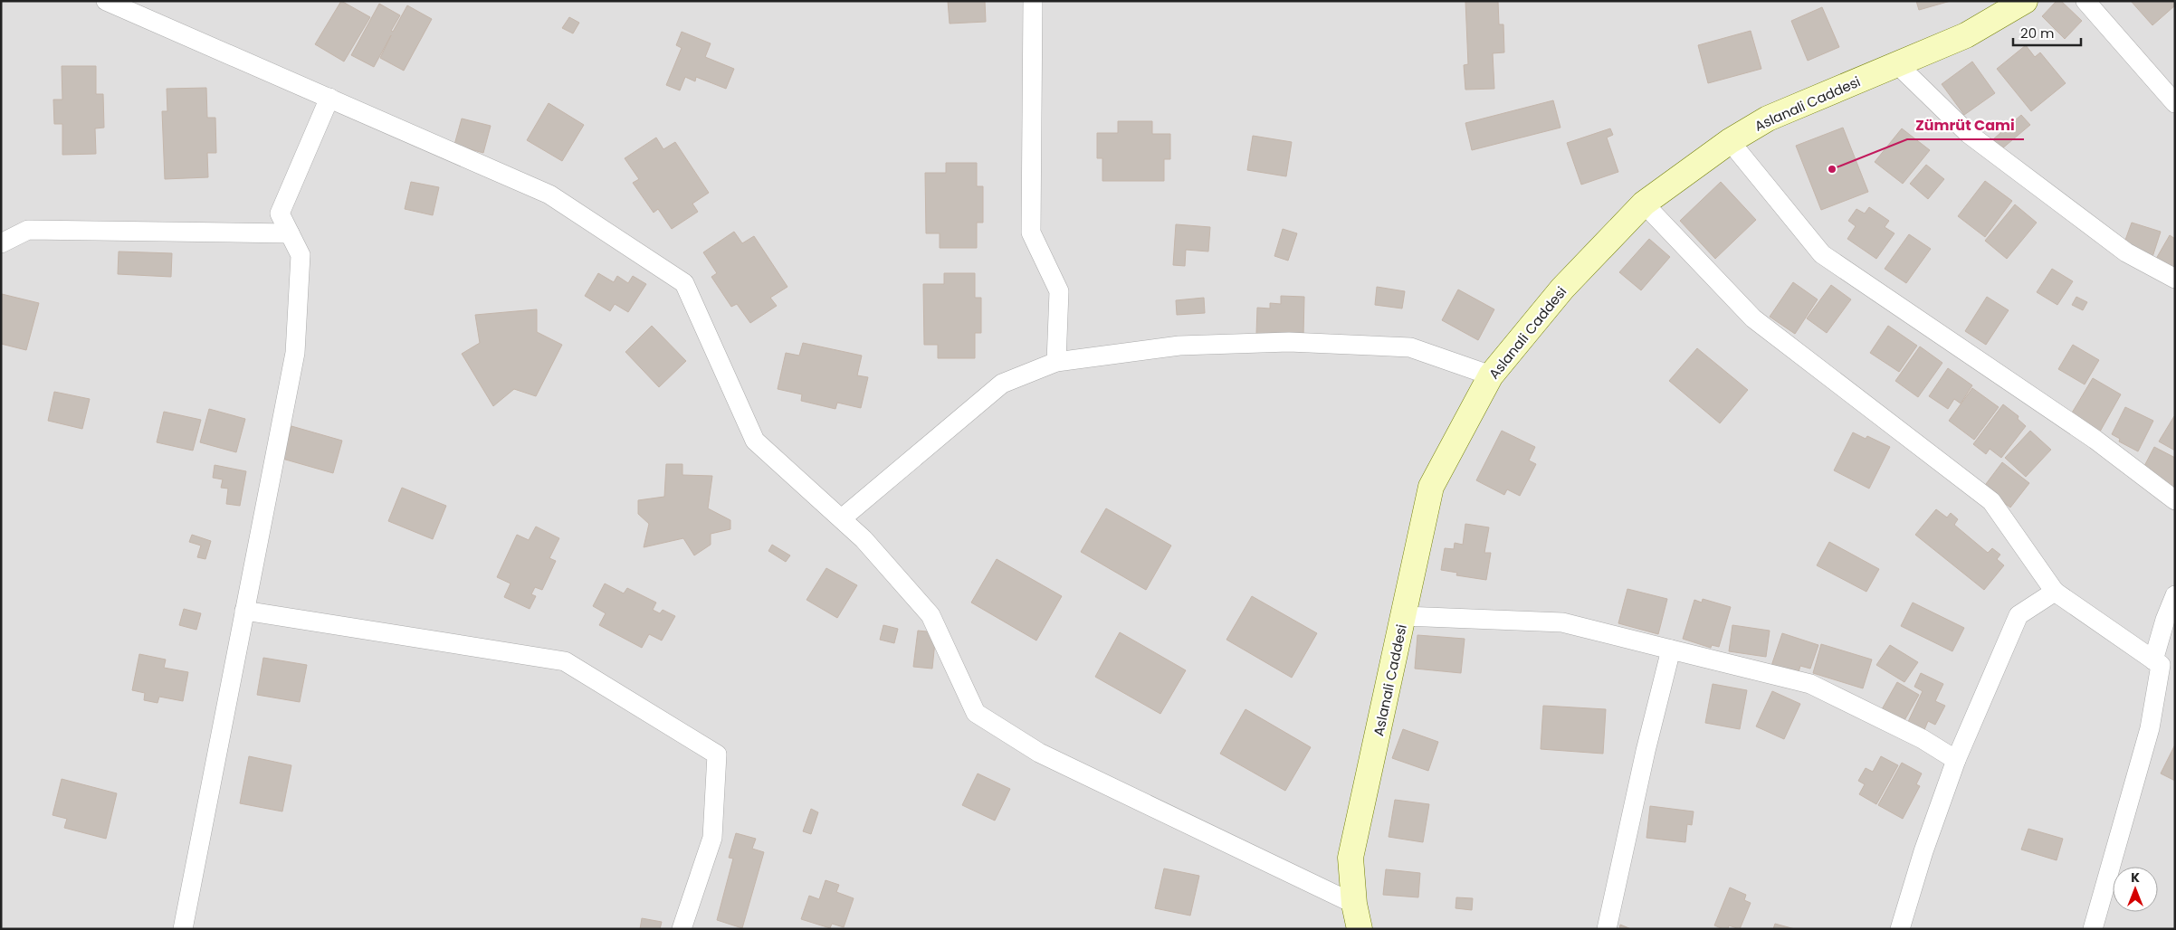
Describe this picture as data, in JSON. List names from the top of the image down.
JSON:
{
  "streets": {
    "street": ["Aslanali Caddesi"]
  },
  "places": ["Zümrüt Cami"],
  "scale_bar": "20 m",
  "north": "top"
}
